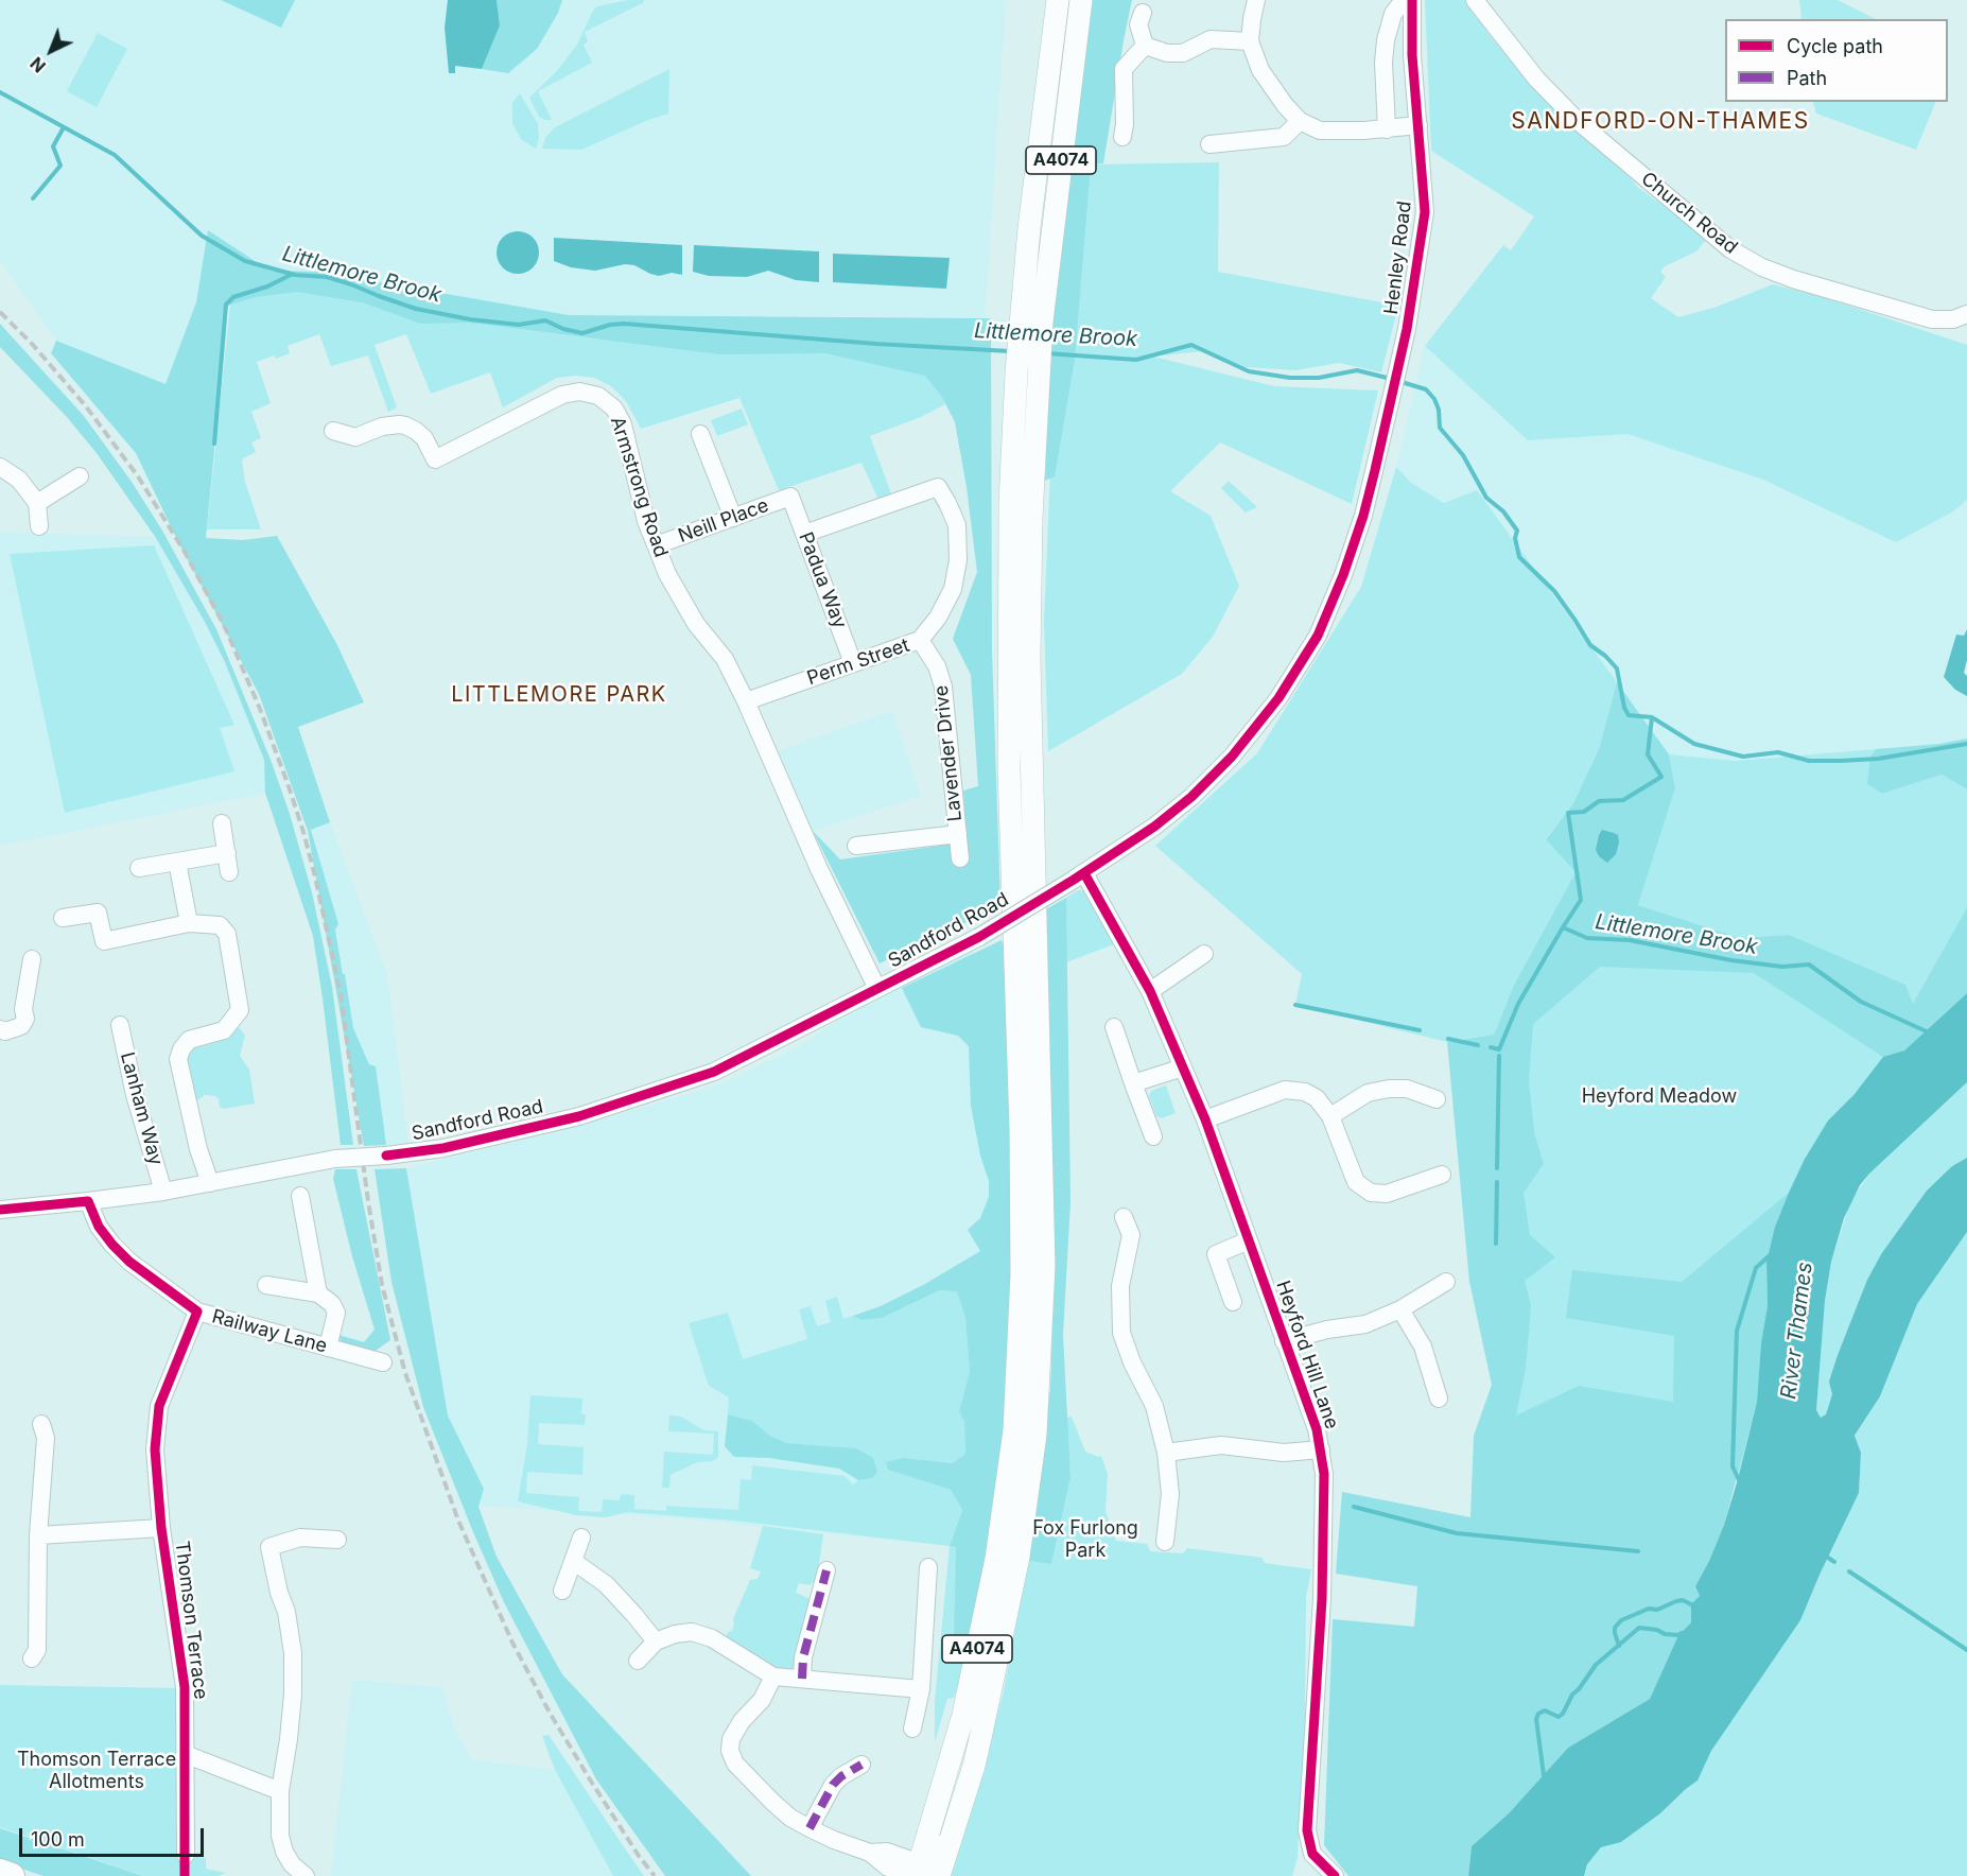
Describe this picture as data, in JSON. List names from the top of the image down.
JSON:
{
  "streets": {
    "main road": ["A4074"],
    "street": [
      "Church Road",
      "Henley Road",
      "Armstrong Road",
      "Neill Place",
      "Padua Way",
      "Perm Street",
      "Lavender Drive",
      "Sandford Road",
      "Lanham Way",
      "Railway Lane",
      "Heyford Hill Lane",
      "Thomson Terrace"
    ]
  },
  "crossings": [
    ["Henley Road", "Sandford Road"],
    ["Armstrong Road", "Neill Place"],
    ["Armstrong Road", "Perm Street"],
    ["Armstrong Road", "Sandford Road"],
    ["Neill Place", "Padua Way"],
    ["Padua Way", "Perm Street"],
    ["Perm Street", "Lavender Drive"],
    ["Sandford Road", "Lanham Way"],
    ["Sandford Road", "Railway Lane"],
    ["Sandford Road", "Heyford Hill Lane"],
    ["Railway Lane", "Thomson Terrace"]
  ],
  "districts": ["SANDFORD-ON-THAMES", "LITTLEMORE PARK"],
  "water": ["Littlemore Brook", "River Thames"],
  "parks": ["Heyford Meadow", "Fox Furlong Park", "Thomson Terrace Allotments"],
  "legend": ["Cycle path", "Path"],
  "scale_bar": "100 m",
  "north": "bottom left"
}
